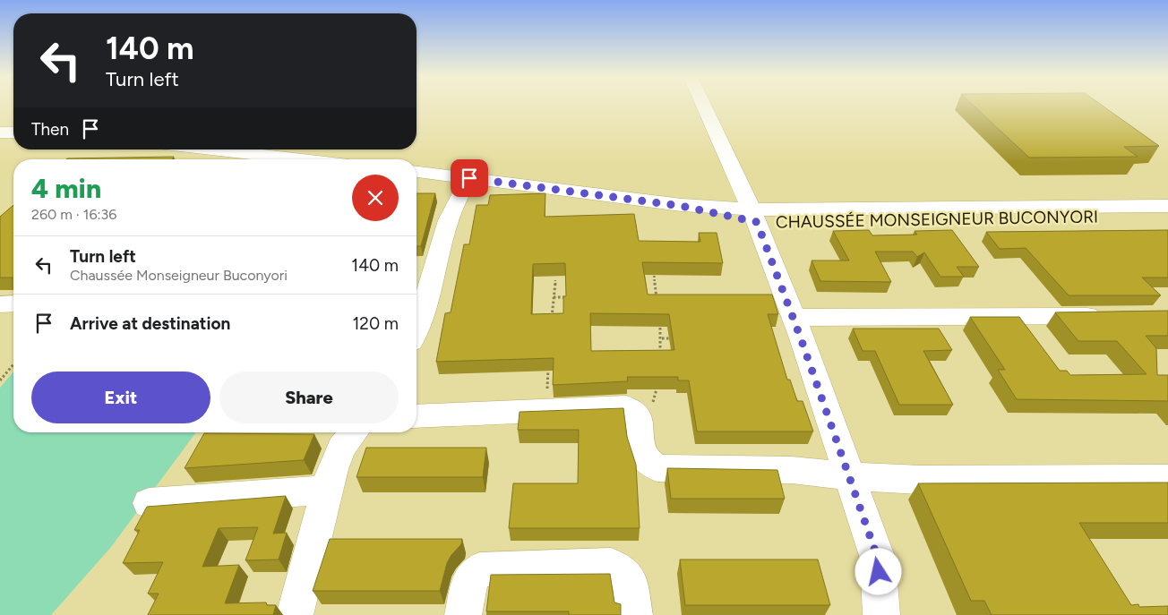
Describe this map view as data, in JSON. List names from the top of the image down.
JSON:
{
  "streets": {
    "street": ["CHAUSSÉE MONSEIGNEUR BUCONYORI"]
  },
  "page": {
    "turn": ["140 m", "Turn left"],
    "then": "Then",
    "heading": ["4 min", "260 m · 16:36"],
    "list": [
      {
        "name": "Turn left",
        "note": "Chaussée Monseigneur Buconyori",
        "value": "140 m"
      },
      {
        "name": "Arrive at destination",
        "value": "120 m"
      }
    ],
    "buttons": ["Exit", "Share"]
  }
}
